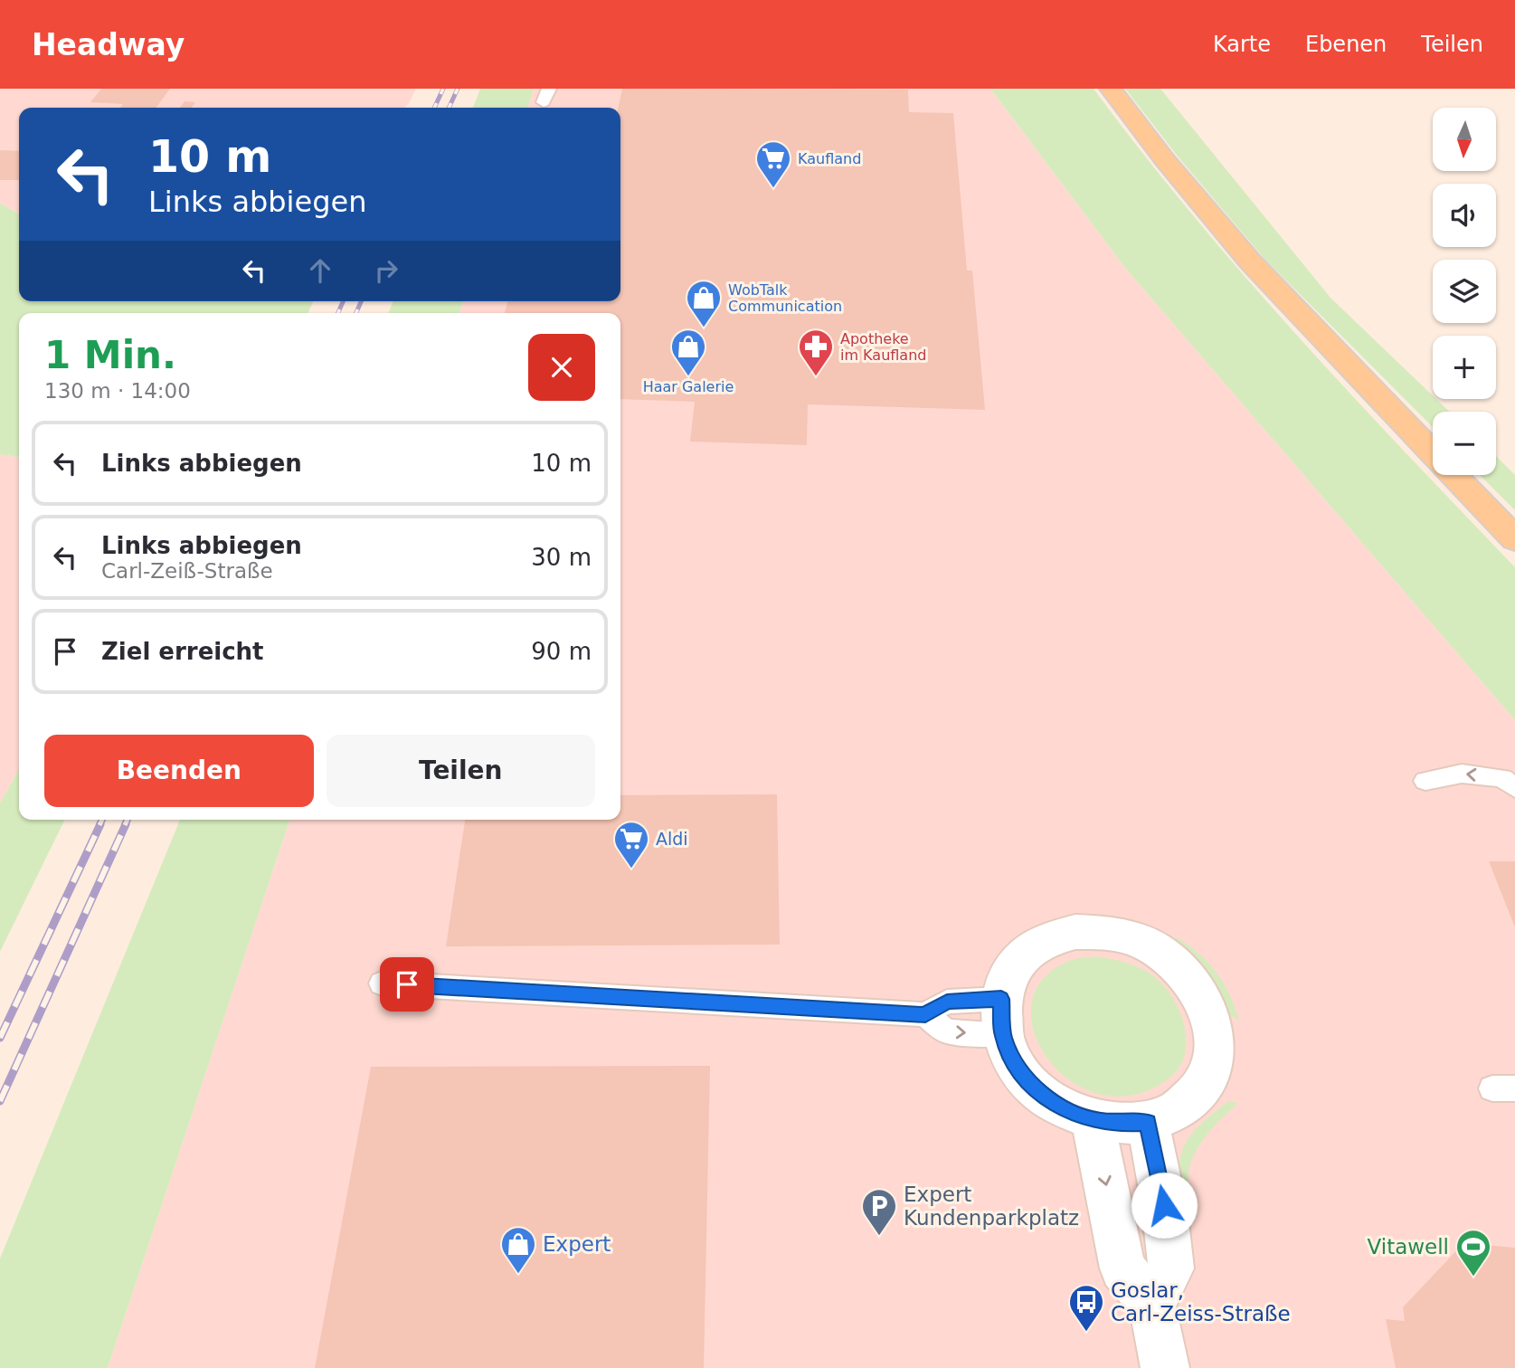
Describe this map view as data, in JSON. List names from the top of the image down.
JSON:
{
  "places": {
    "supermarket": ["Kaufland", "Aldi"],
    "shop": ["WobTalk Communication", "Haar Galerie", "Expert"],
    "pharmacy": ["Apotheke im Kaufland"],
    "parking": ["Expert Kundenparkplatz"],
    "sports": ["Vitawell"],
    "bus stop": ["Goslar, Carl-Zeiss-Straße"]
  },
  "north": "bottom",
  "page": {
    "header": "Headway",
    "nav": ["Karte", "Ebenen", "Teilen"],
    "map_buttons": ["+", "−"],
    "turn": ["10 m", "Links abbiegen"],
    "heading": ["1 Min.", "130 m · 14:00"],
    "list": [
      {
        "name": "Links abbiegen",
        "value": "10 m"
      },
      {
        "name": "Links abbiegen",
        "note": "Carl-Zeiß-Straße",
        "value": "30 m"
      },
      {
        "name": "Ziel erreicht",
        "value": "90 m"
      }
    ],
    "buttons": ["Beenden", "Teilen"]
  }
}
